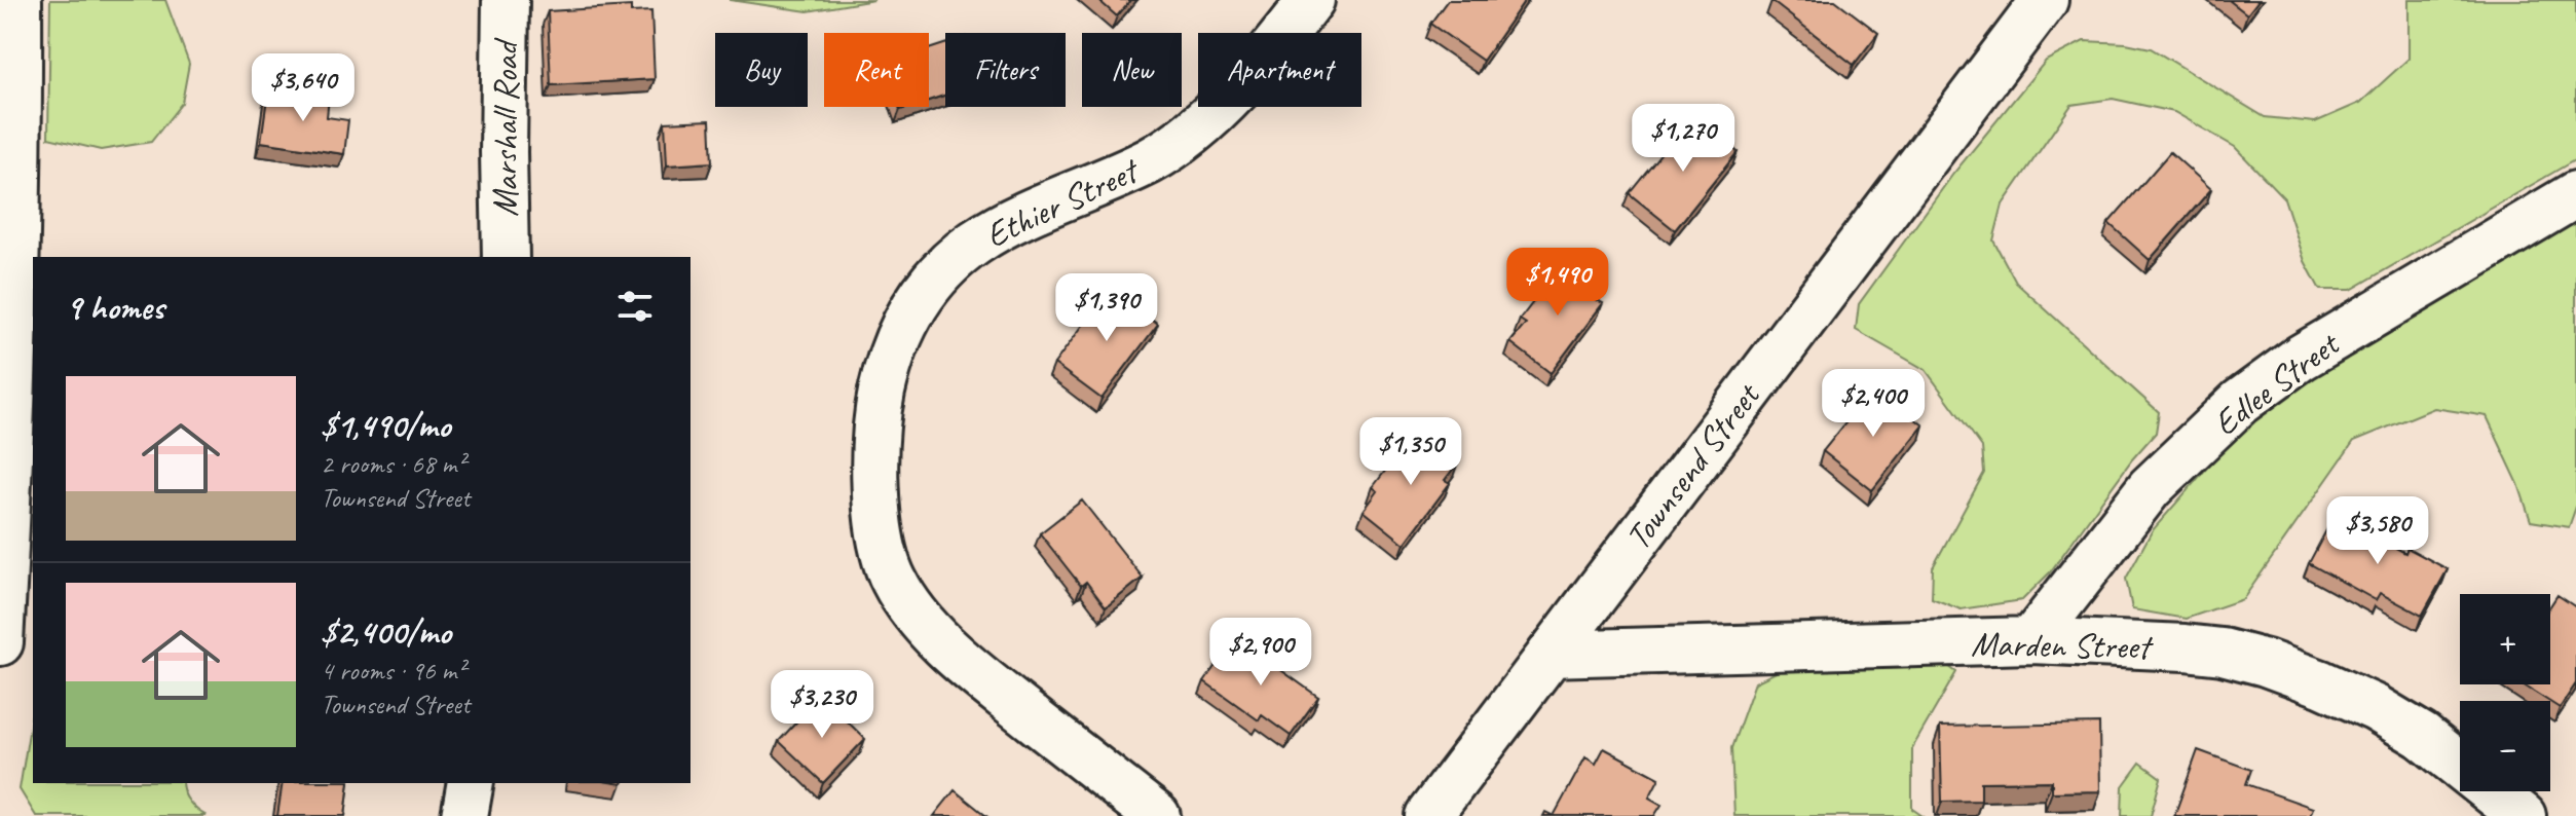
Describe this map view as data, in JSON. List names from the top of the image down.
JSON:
{
  "streets": {
    "street": [
      "Marshall Road",
      "Ethier Street",
      "Edlee Street",
      "Townsend Street",
      "Marden Street"
    ]
  },
  "crossings": [
    ["Edlee Street", "Marden Street"],
    ["Townsend Street", "Marden Street"]
  ],
  "page": {
    "chip": [
      "Buy",
      "Rent",
      "Filters",
      "New",
      "Apartment"
    ],
    "price": [
      "$3,640",
      "$1,270",
      "$1,490",
      "$1,390",
      "$2,400",
      "$1,350",
      "$3,580",
      "$2,900",
      "$3,230"
    ],
    "heading": "9 homes",
    "list": [
      {
        "name": "$1,490/mo",
        "note": "2 rooms · 68 m² · Townsend Street"
      },
      {
        "name": "$2,400/mo",
        "note": "4 rooms · 96 m² · Townsend Street"
      }
    ],
    "map_buttons": ["+", "−"]
  }
}
